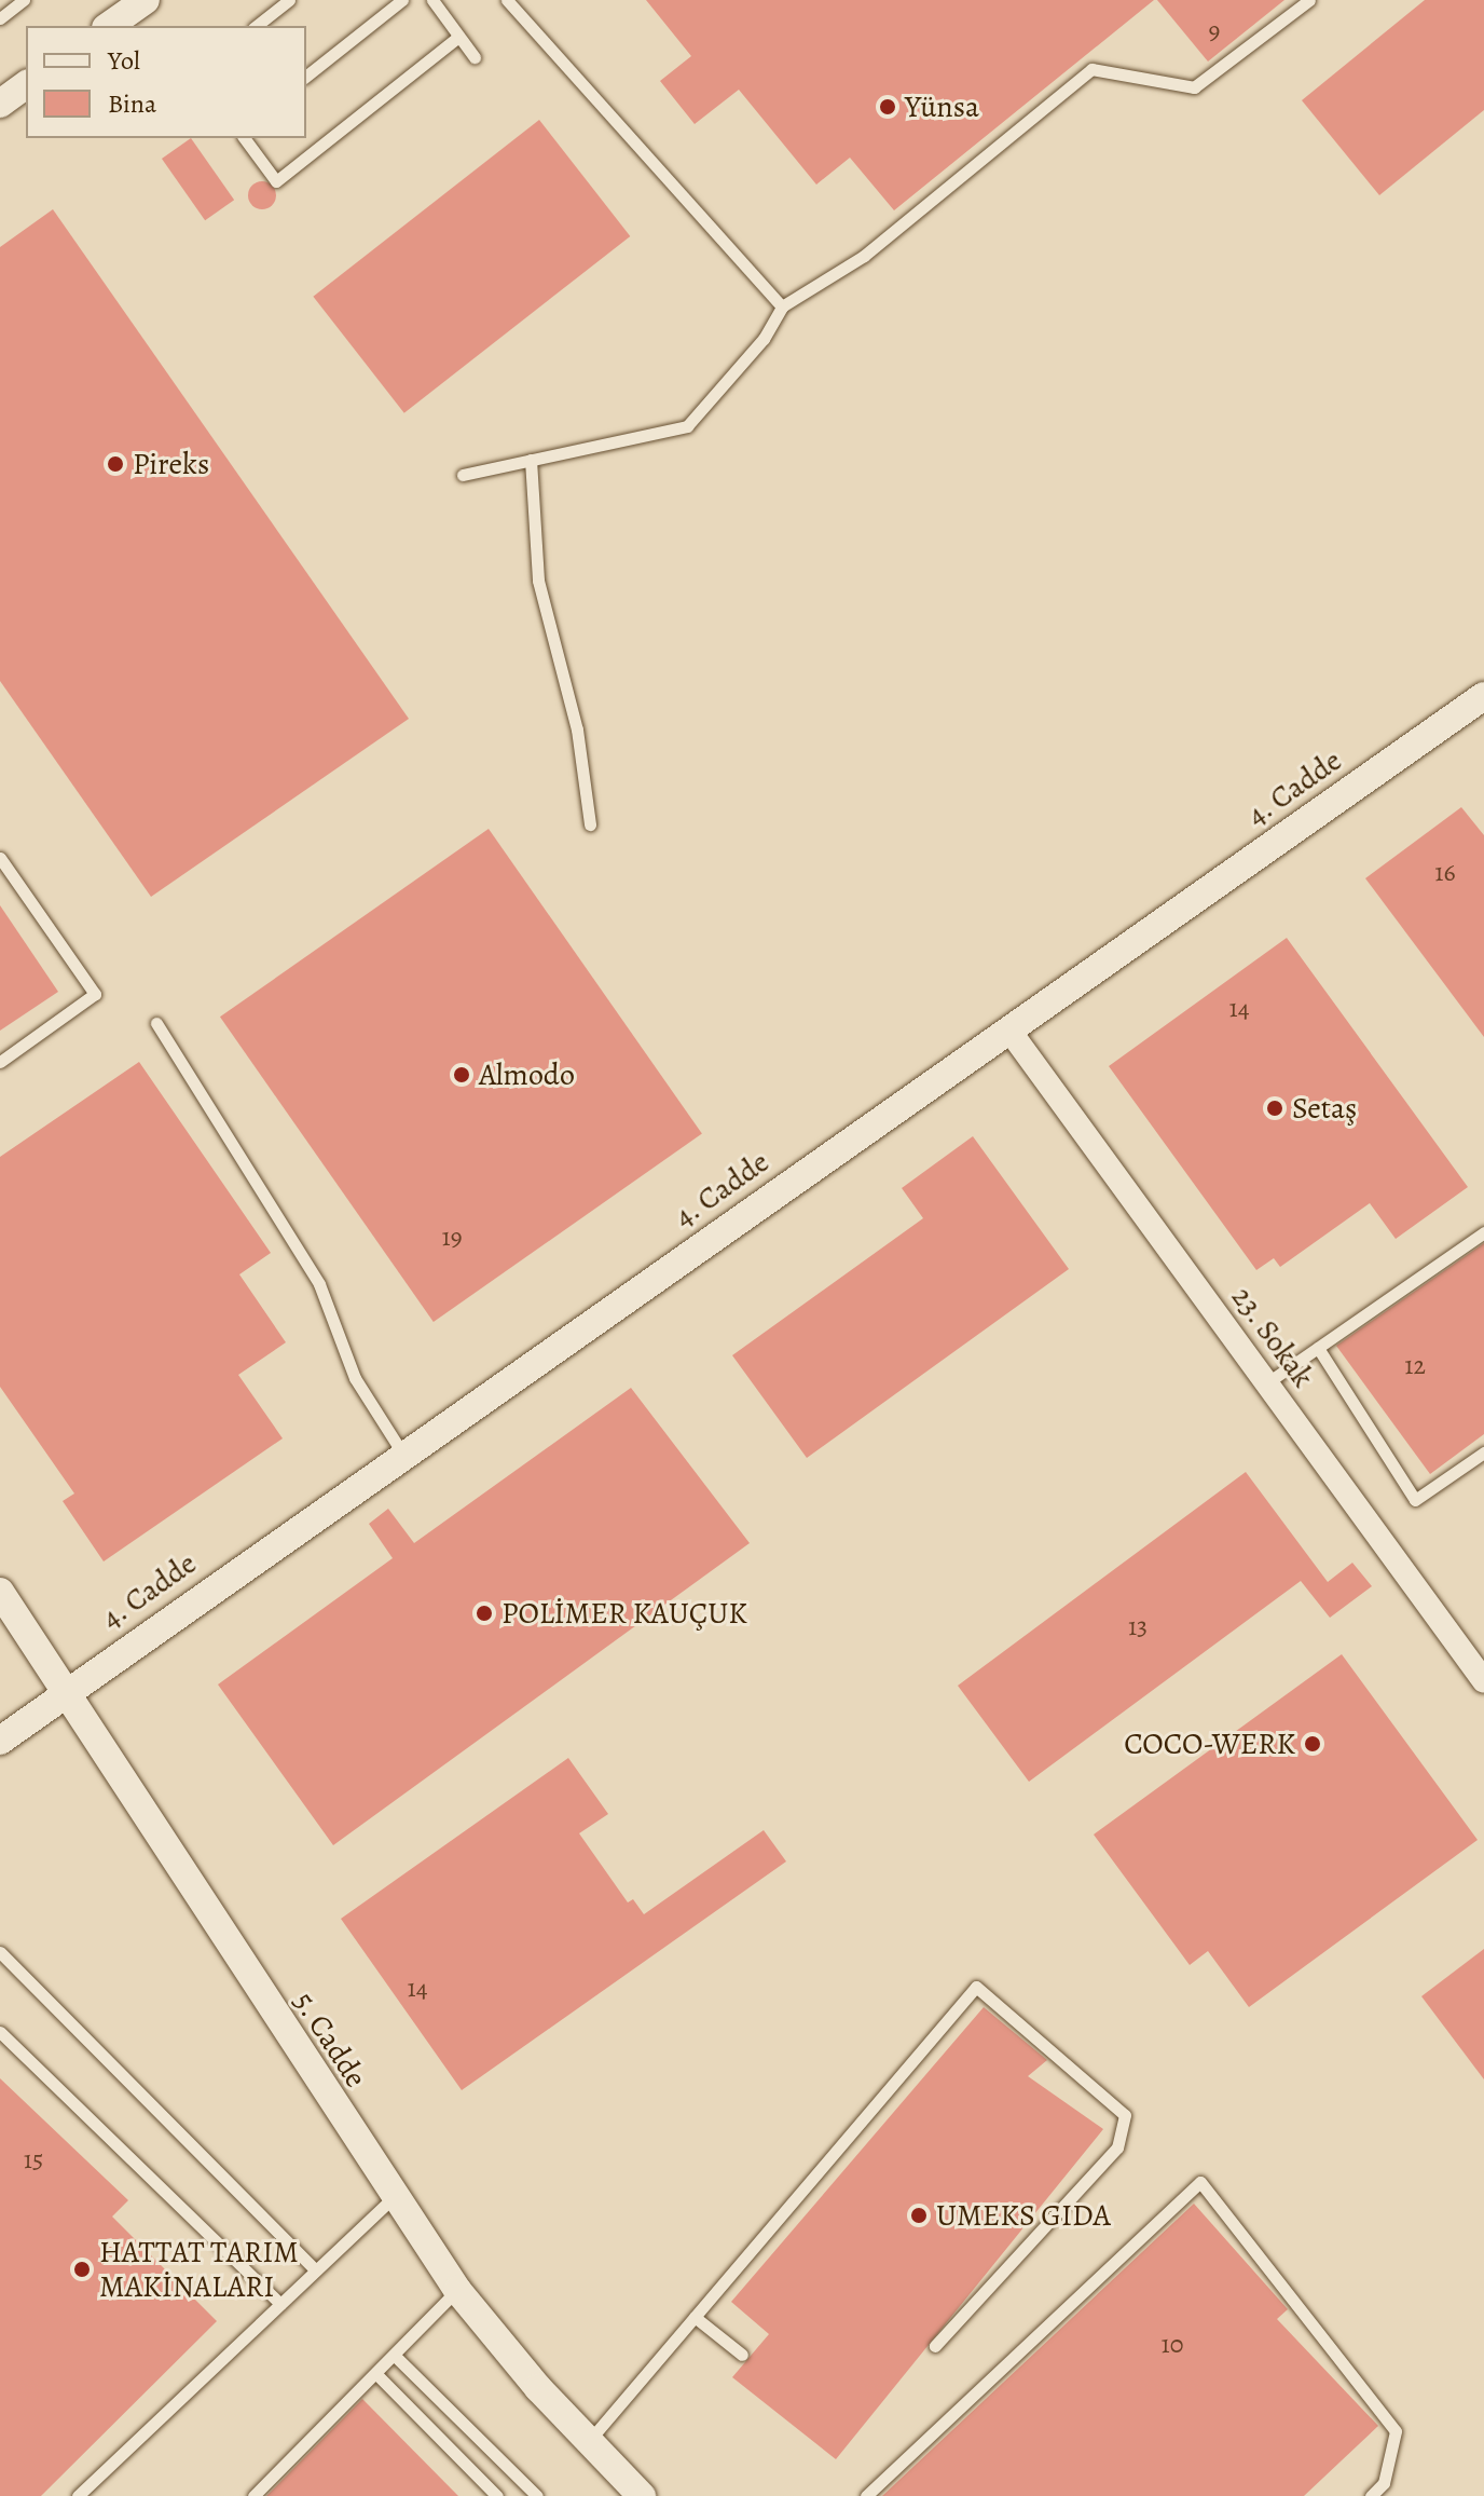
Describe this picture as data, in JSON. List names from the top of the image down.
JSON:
{
  "streets": {
    "street": ["4. Cadde", "23. Sokak", "5. Cadde"]
  },
  "crossings": [
    ["4. Cadde", "23. Sokak"],
    ["4. Cadde", "5. Cadde"]
  ],
  "places": [
    "Yünsa",
    "Pireks",
    "Almodo",
    "Setaş",
    "POLİMER KAUÇUK",
    "COCO-WERK",
    "UMEKS GIDA",
    "HATTAT TARIM MAKİNALARI"
  ],
  "house_numbers": [
    "9",
    "16",
    "14",
    "19",
    "12",
    "13",
    "14",
    "15",
    "10"
  ],
  "legend": ["Yol", "Bina"]
}
